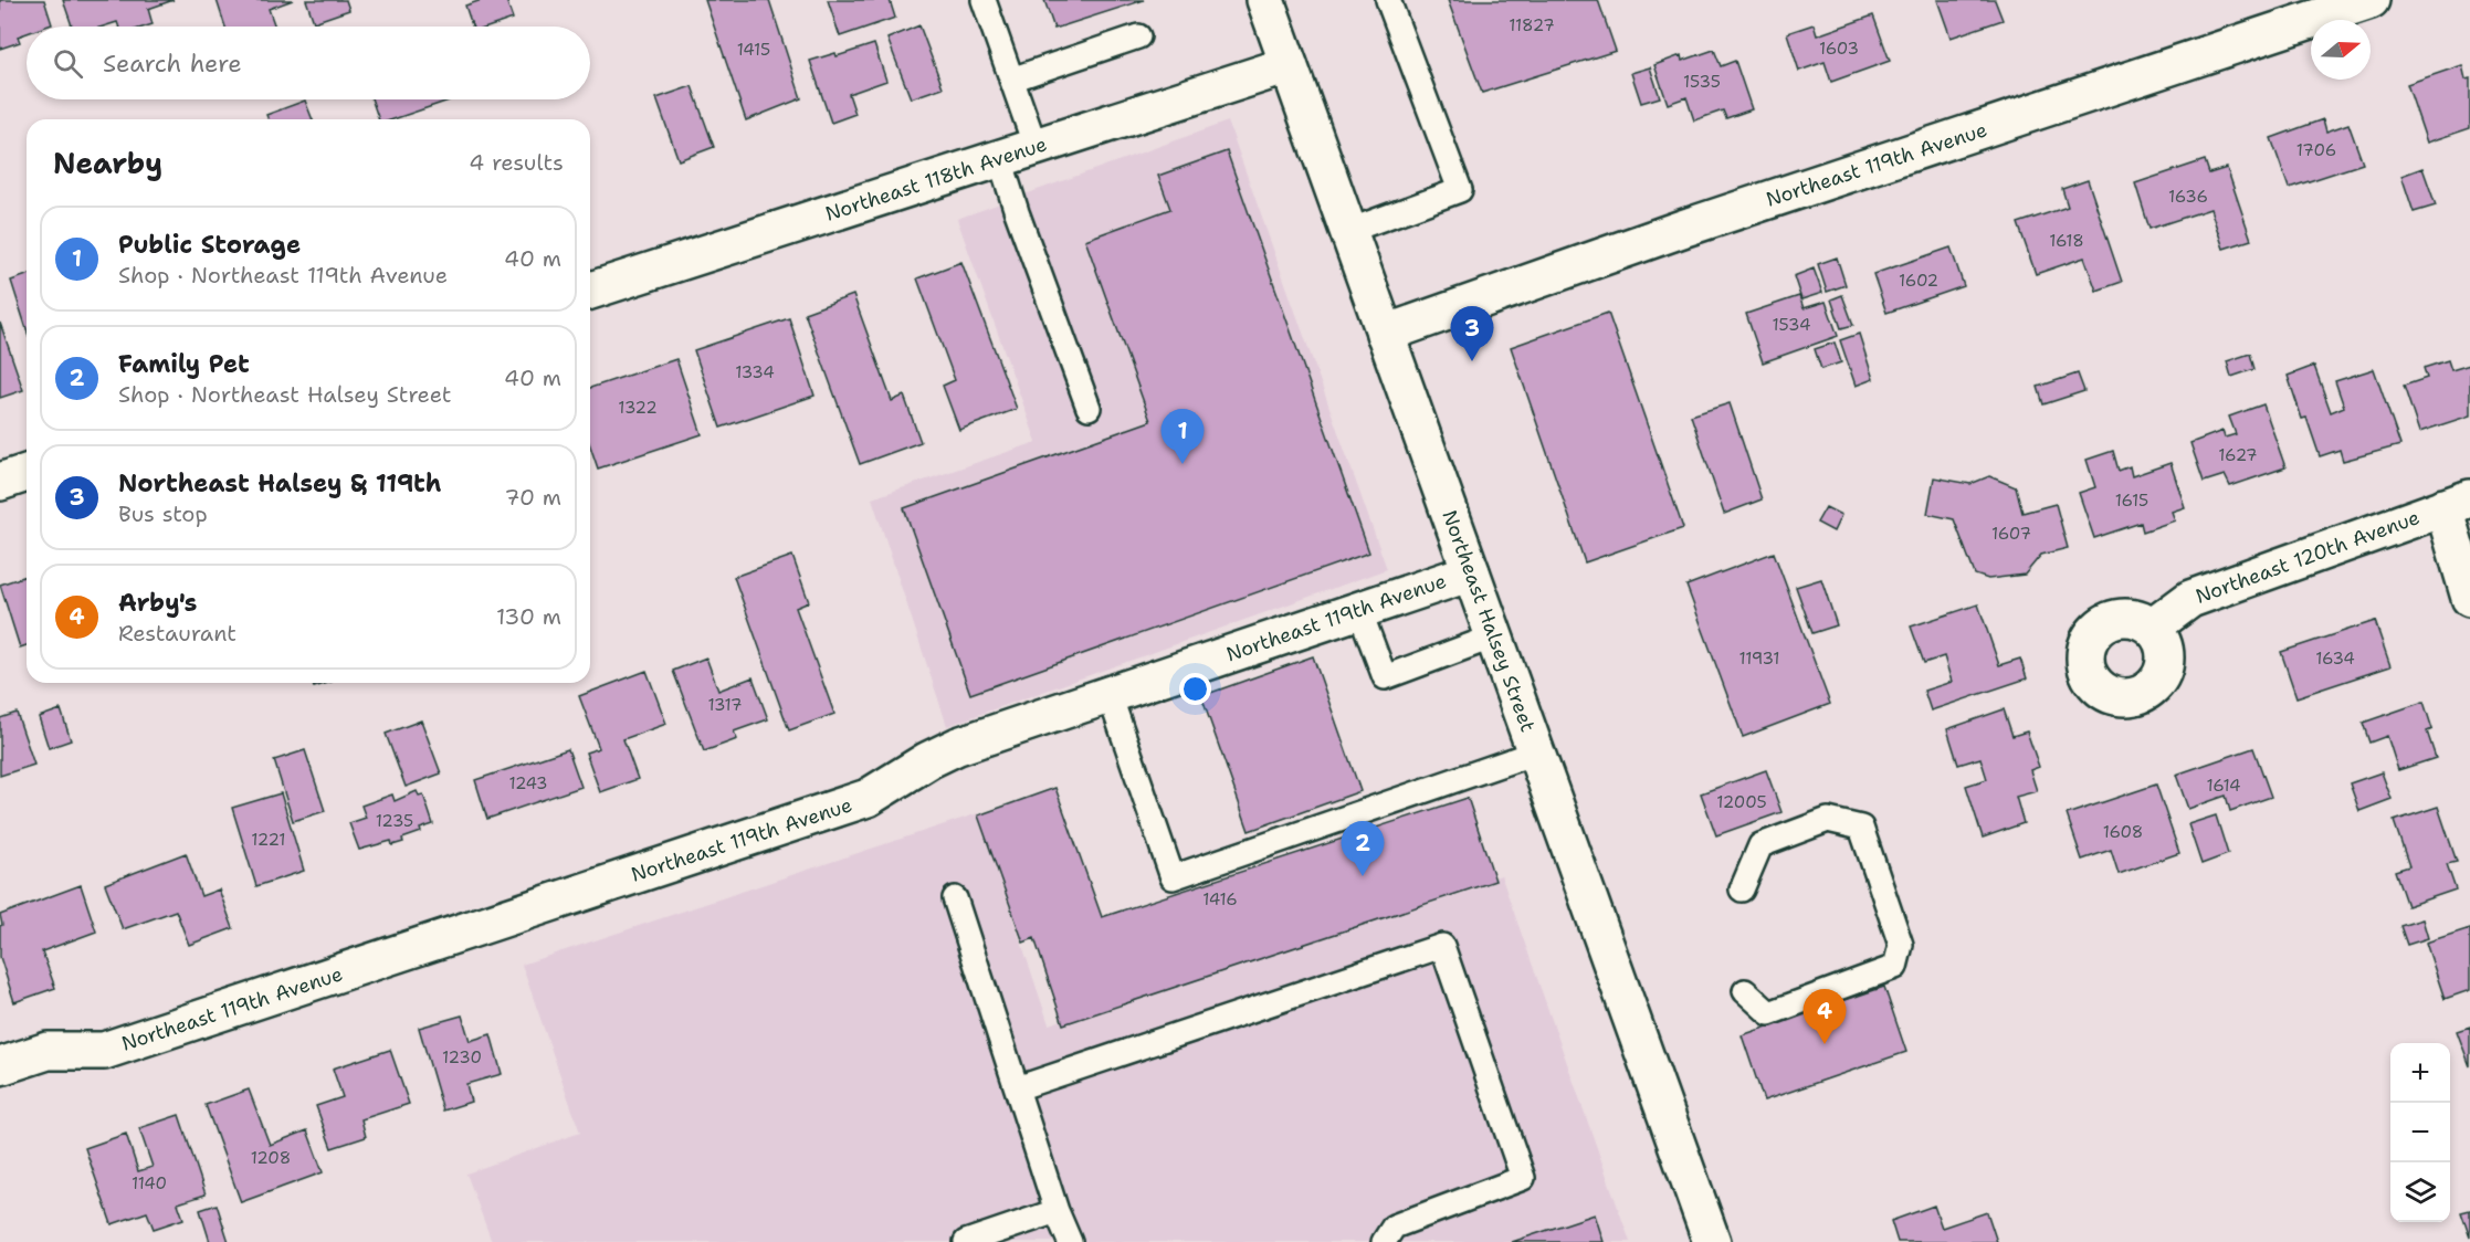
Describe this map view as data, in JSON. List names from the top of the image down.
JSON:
{
  "streets": {
    "street": [
      "Northeast 119th Avenue",
      "Northeast 118th Avenue",
      "Northeast 120th Avenue",
      "Northeast Halsey Street"
    ]
  },
  "crossings": [
    ["Northeast 119th Avenue", "Northeast Halsey Street"],
    ["Northeast 118th Avenue", "Northeast Halsey Street"]
  ],
  "house_numbers": [
    "11827",
    "1603",
    "1415",
    "1535",
    "1706",
    "1636",
    "1618",
    "1602",
    "1534",
    "1334",
    "1322",
    "1627",
    "1615",
    "1607",
    "11931",
    "1634",
    "1317",
    "1243",
    "1614",
    "12005",
    "1235",
    "1608",
    "1221",
    "1416",
    "1230",
    "1208",
    "1140"
  ],
  "north": "right",
  "page": {
    "search": "Search here",
    "heading": ["Nearby", "4 results"],
    "list": [
      {
        "mark": "1",
        "name": "Public Storage",
        "note": "Shop · Northeast 119th Avenue",
        "value": "40 m"
      },
      {
        "mark": "2",
        "name": "Family Pet",
        "note": "Shop · Northeast Halsey Street",
        "value": "40 m"
      },
      {
        "mark": "3",
        "name": "Northeast Halsey & 119th",
        "note": "Bus stop",
        "value": "70 m"
      },
      {
        "mark": "4",
        "name": "Arby's",
        "note": "Restaurant",
        "value": "130 m"
      }
    ],
    "pins": [
      "3",
      "1",
      "2",
      "4"
    ],
    "map_buttons": ["+", "−"]
  }
}
